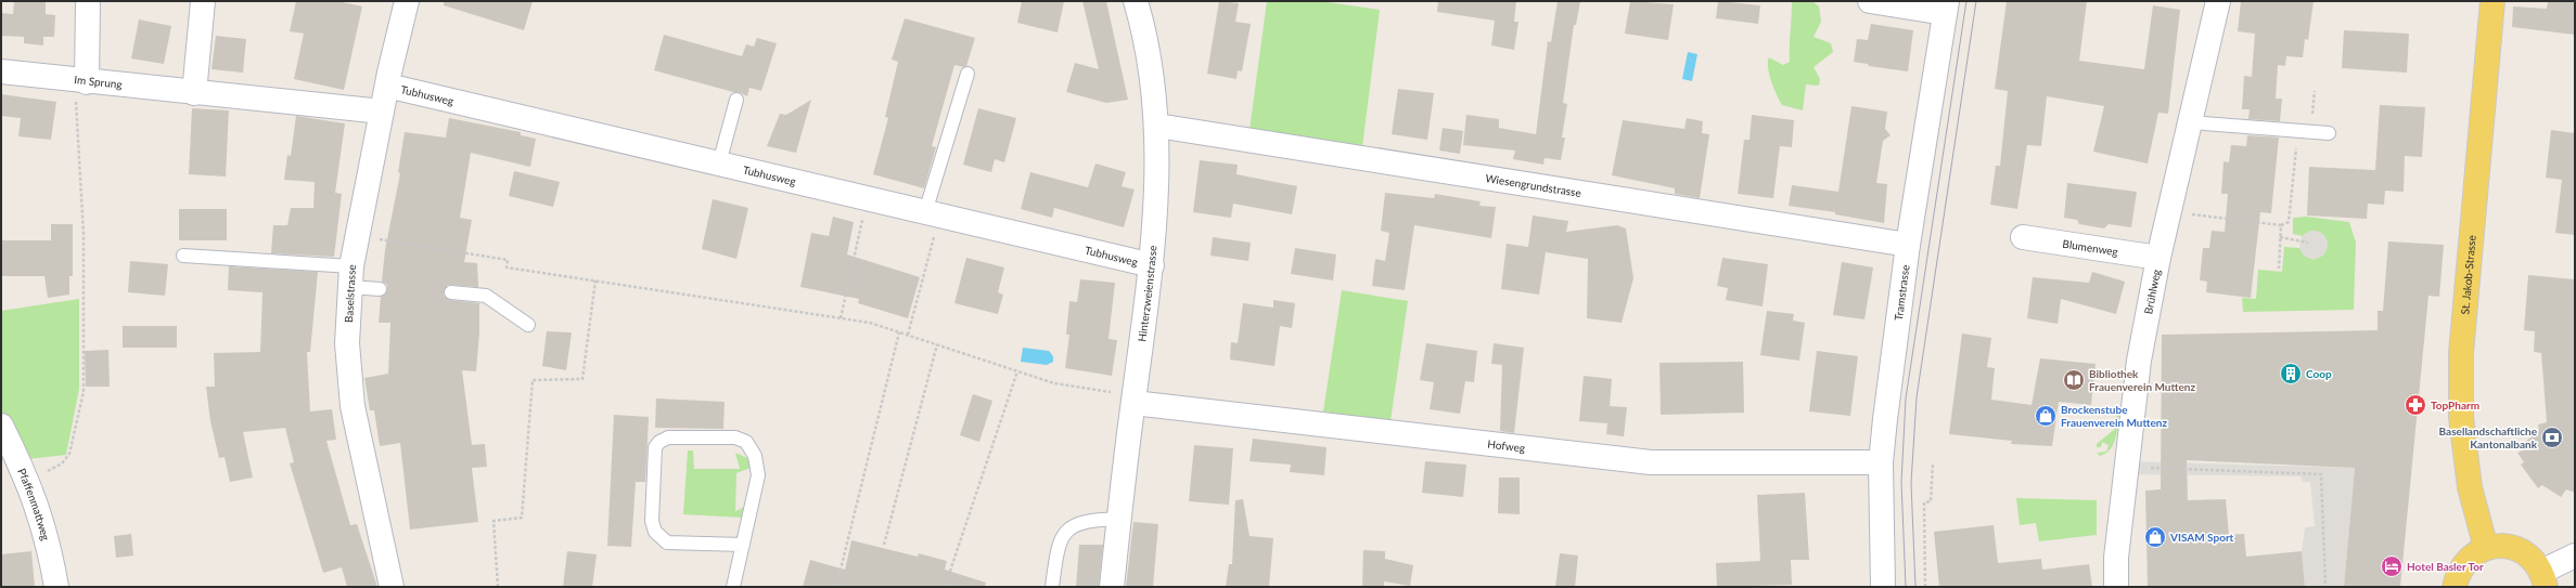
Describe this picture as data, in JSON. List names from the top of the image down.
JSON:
{
  "streets": {
    "main road": ["St. Jakob-Strasse"],
    "street": [
      "Im Sprung",
      "Tubhusweg",
      "Wiesengrundstrasse",
      "Blumenweg",
      "Brühlweg",
      "Baselstrasse",
      "Hinterzweienstrasse",
      "Tramstrasse",
      "Hofweg",
      "Pfaffenmattweg"
    ]
  },
  "crossings": [
    ["Im Sprung", "Baselstrasse"],
    ["Tubhusweg", "Baselstrasse"],
    ["Tubhusweg", "Hinterzweienstrasse"],
    ["Wiesengrundstrasse", "Hinterzweienstrasse"],
    ["Wiesengrundstrasse", "Tramstrasse"],
    ["Blumenweg", "Brühlweg"],
    ["Hinterzweienstrasse", "Hofweg"],
    ["Tramstrasse", "Hofweg"]
  ],
  "places": {
    "building": ["Coop"],
    "library": ["Bibliothek Frauenverein Muttenz"],
    "pharmacy": ["TopPharm"],
    "shop": ["Brockenstube Frauenverein Muttenz", "VISAM Sport"],
    "bank": ["Basellandschaftliche Kantonalbank"],
    "hotel": ["Hotel Basler Tor"]
  }
}
